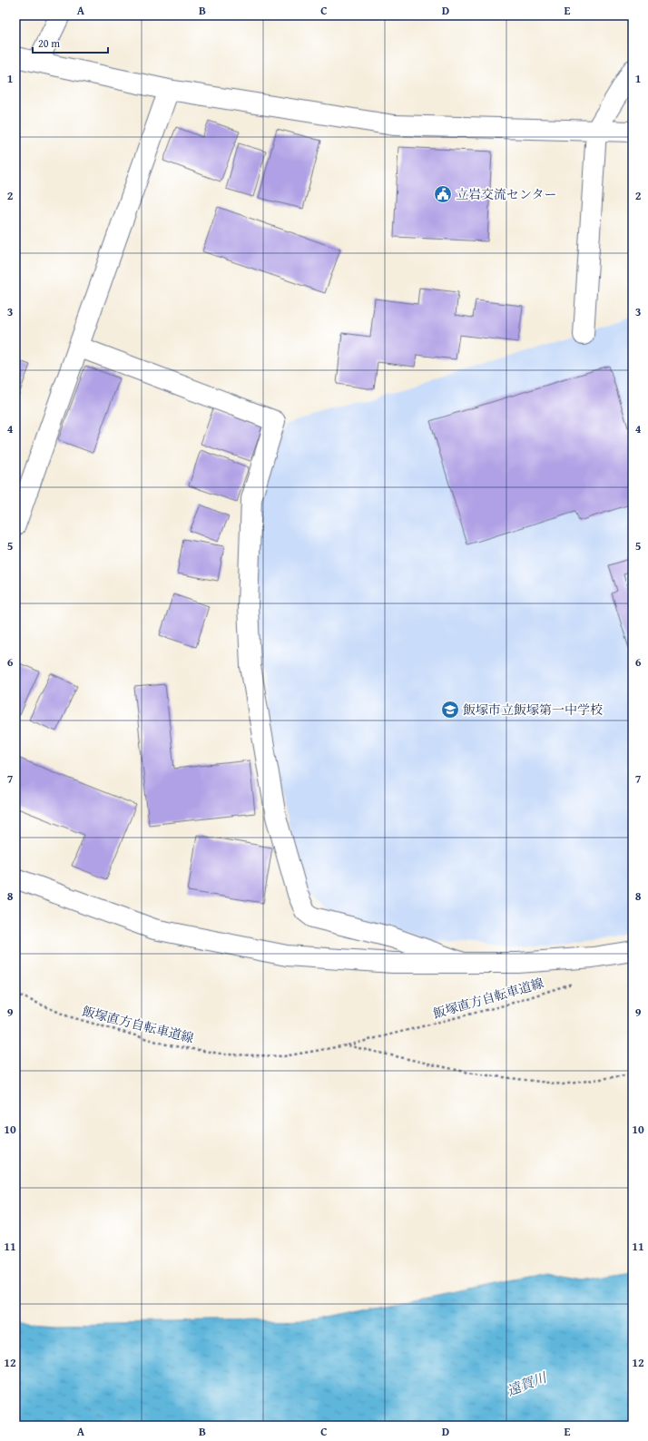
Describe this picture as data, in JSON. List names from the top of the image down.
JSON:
{
  "streets": {
    "path": ["飯塚直方自転車道線"]
  },
  "water": ["遠賀川"],
  "places": {
    "public building": ["立岩交流センター"],
    "school or university": ["飯塚市立飯塚第一中学校"]
  },
  "scale_bar": "20 m",
  "grid": {
    "columns": [
      "A",
      "B",
      "C",
      "D",
      "E"
    ],
    "rows": [
      "1",
      "2",
      "3",
      "4",
      "5",
      "6",
      "7",
      "8",
      "9",
      "10",
      "11",
      "12"
    ]
  }
}
